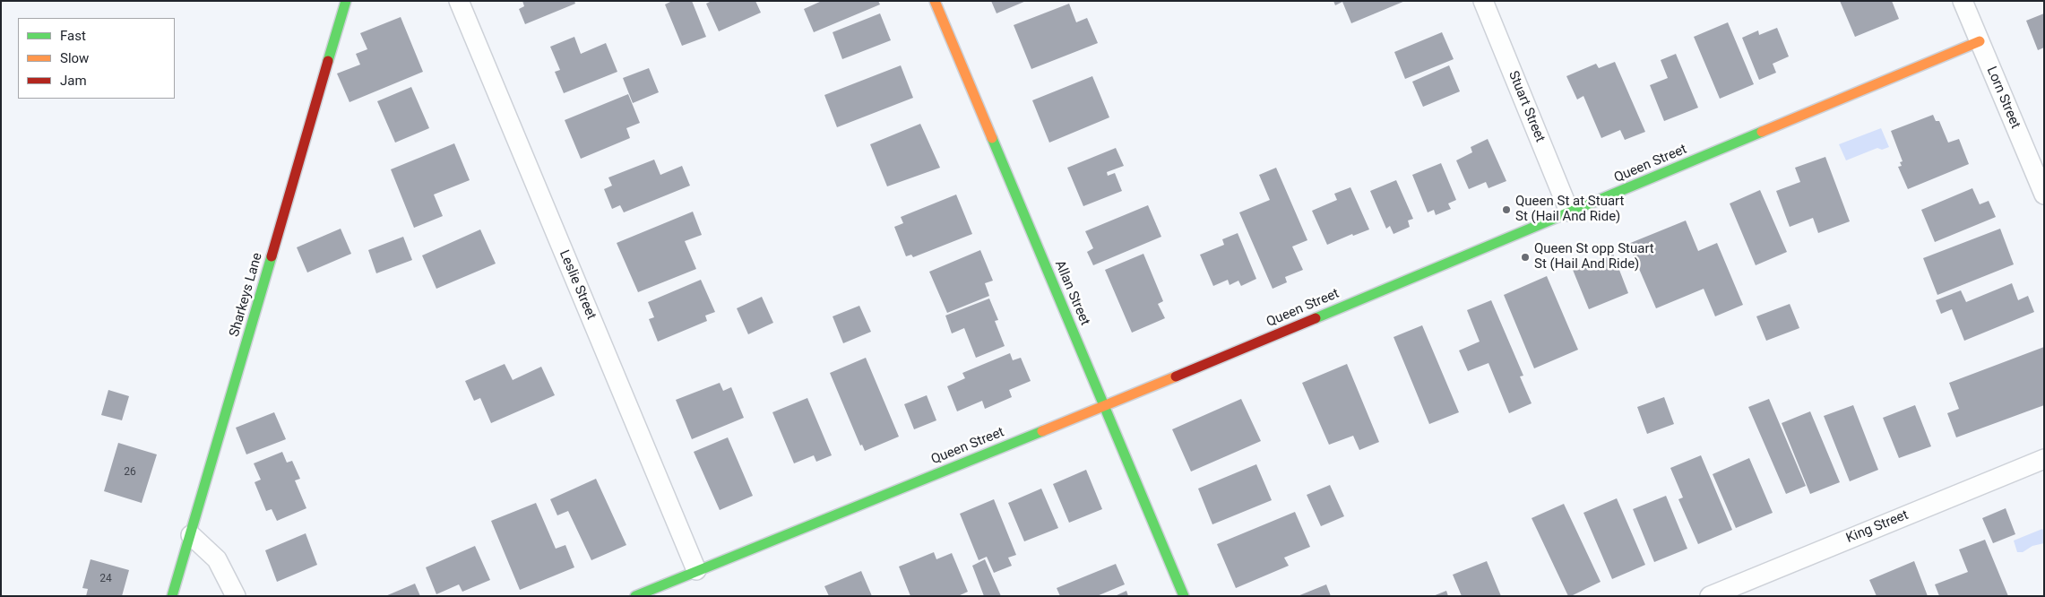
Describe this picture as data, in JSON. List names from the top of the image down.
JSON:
{
  "streets": {
    "street": [
      "Lorn Street",
      "Stuart Street",
      "Queen Street",
      "Leslie Street",
      "Allan Street",
      "Sharkeys Lane",
      "King Street"
    ]
  },
  "crossings": [
    ["Lorn Street", "Queen Street"],
    ["Stuart Street", "Queen Street"],
    ["Queen Street", "Leslie Street"],
    ["Queen Street", "Allan Street"]
  ],
  "places": ["Queen St at Stuart St (Hail And Ride)", "Queen St opp Stuart St (Hail And Ride)"],
  "house_numbers": ["26", "24"],
  "legend": ["Fast", "Slow", "Jam"]
}
